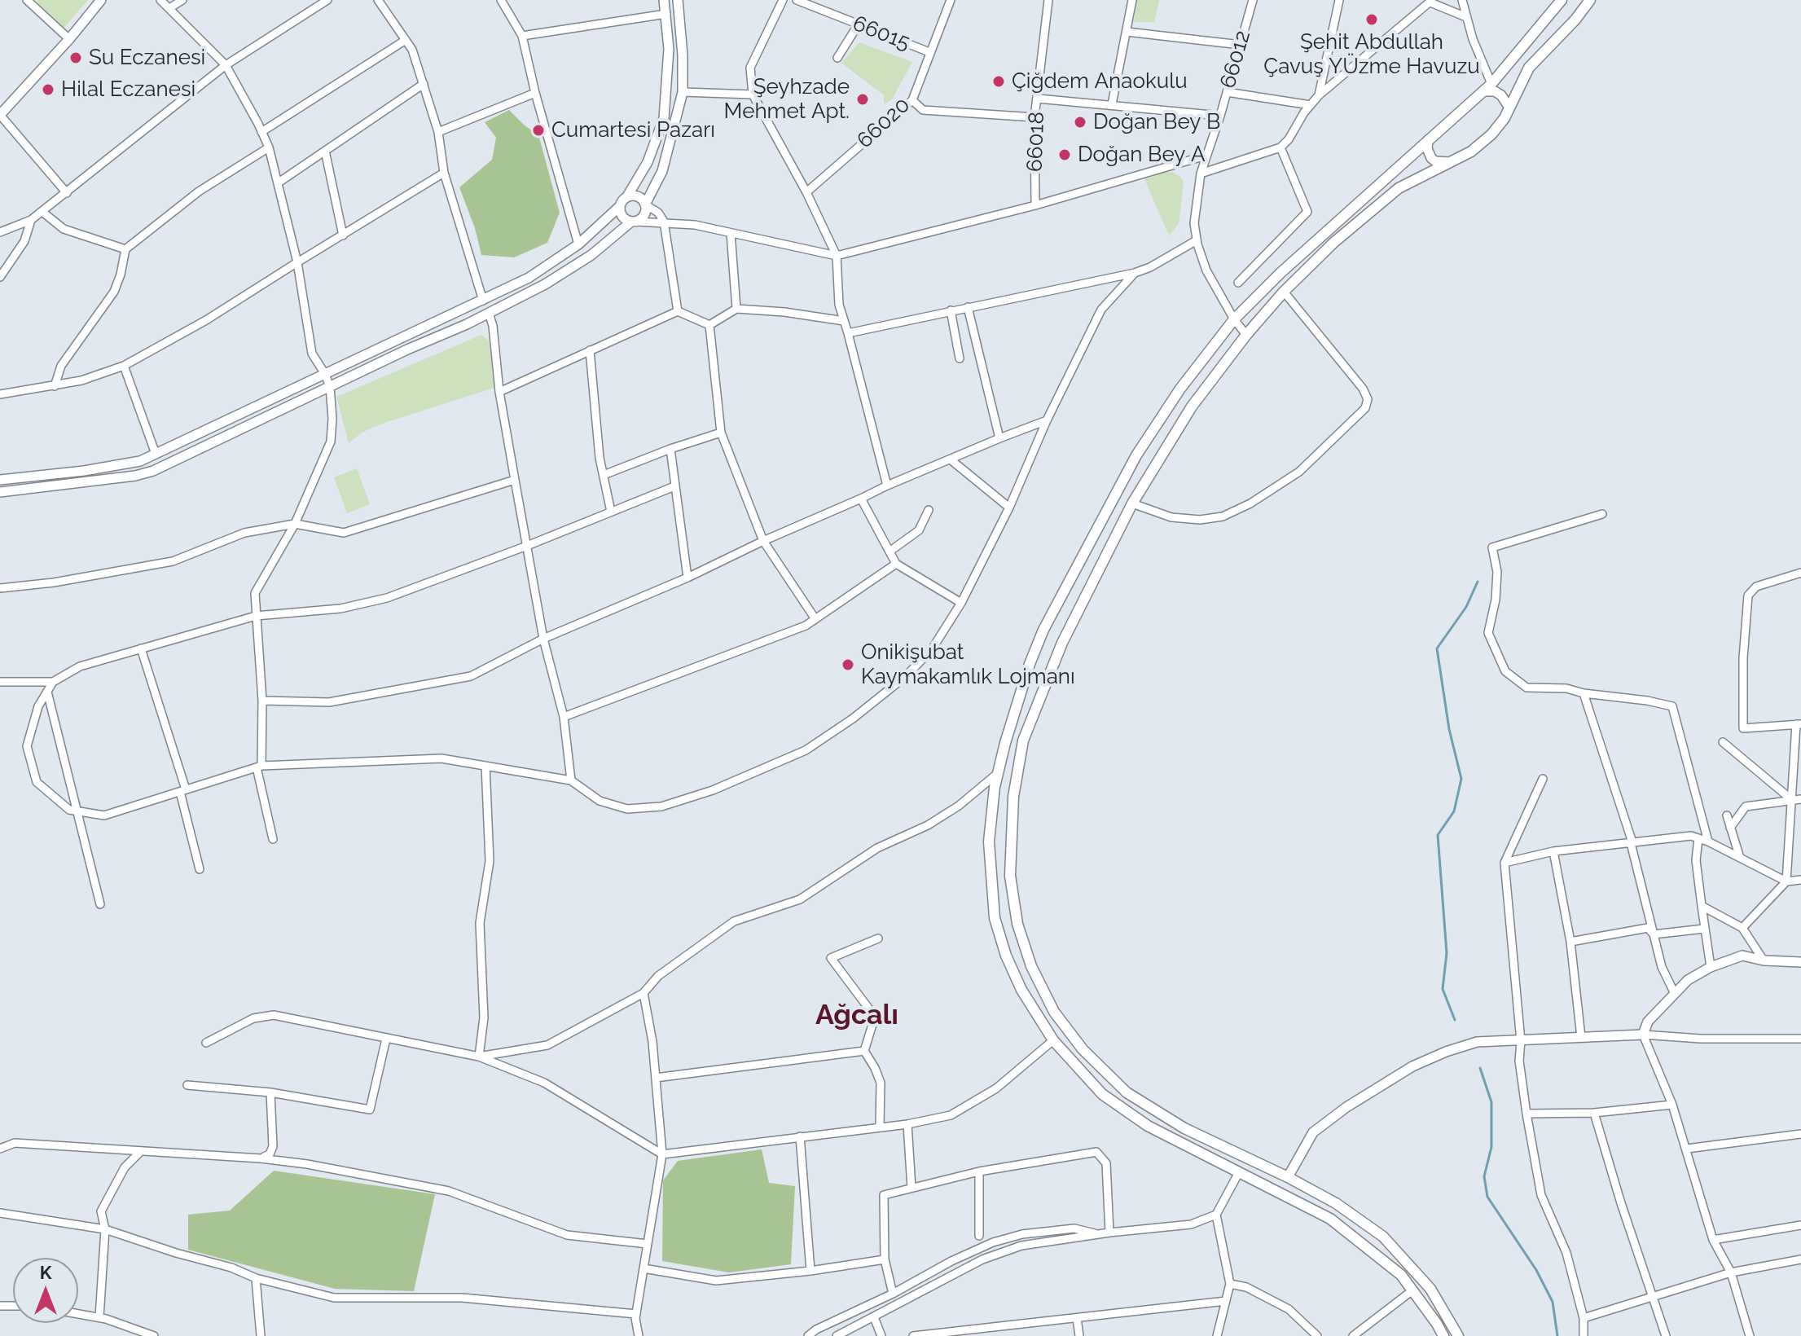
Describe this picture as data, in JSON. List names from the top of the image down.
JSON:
{
  "streets": {
    "street": [
      "66015",
      "66012",
      "66020",
      "66018"
    ]
  },
  "crossings": [
    ["66015", "66020"]
  ],
  "districts": ["Ağcalı"],
  "places": [
    "Şehit Abdullah Çavuş YÜzme Havuzu",
    "Su Eczanesi",
    "Çiğdem Anaokulu",
    "Hilal Eczanesi",
    "Şeyhzade Mehmet Apt.",
    "Doğan Bey B",
    "Cumartesi Pazarı",
    "Doğan Bey A",
    "Onikişubat Kaymakamlık Lojmanı"
  ],
  "north": "top"
}
